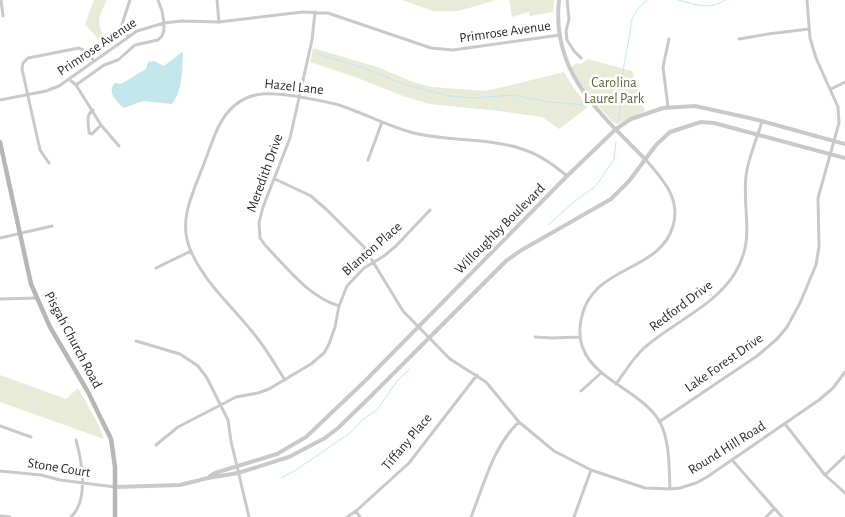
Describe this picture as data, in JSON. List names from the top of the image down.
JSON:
{
  "streets": {
    "main road": ["Pisgah Church Road"],
    "street": [
      "Primrose Avenue",
      "Hazel Lane",
      "Meredith Drive",
      "Willoughby Boulevard",
      "Blanton Place",
      "Redford Drive",
      "Lake Forest Drive",
      "Tiffany Place",
      "Round Hill Road",
      "Stone Court"
    ]
  },
  "crossings": [
    ["Primrose Avenue", "Meredith Drive"],
    ["Hazel Lane", "Meredith Drive"],
    ["Hazel Lane", "Willoughby Boulevard"],
    ["Hazel Lane", "Blanton Place"],
    ["Meredith Drive", "Blanton Place"],
    ["Meredith Drive", "Round Hill Road"],
    ["Willoughby Boulevard", "Redford Drive"],
    ["Willoughby Boulevard", "Pisgah Church Road"],
    ["Willoughby Boulevard", "Lake Forest Drive"],
    ["Willoughby Boulevard", "Round Hill Road"],
    ["Willoughby Boulevard", "Stone Court"],
    ["Blanton Place", "Round Hill Road"],
    ["Pisgah Church Road", "Stone Court"],
    ["Tiffany Place", "Round Hill Road"]
  ],
  "parks": ["Carolina Laurel Park"]
}
